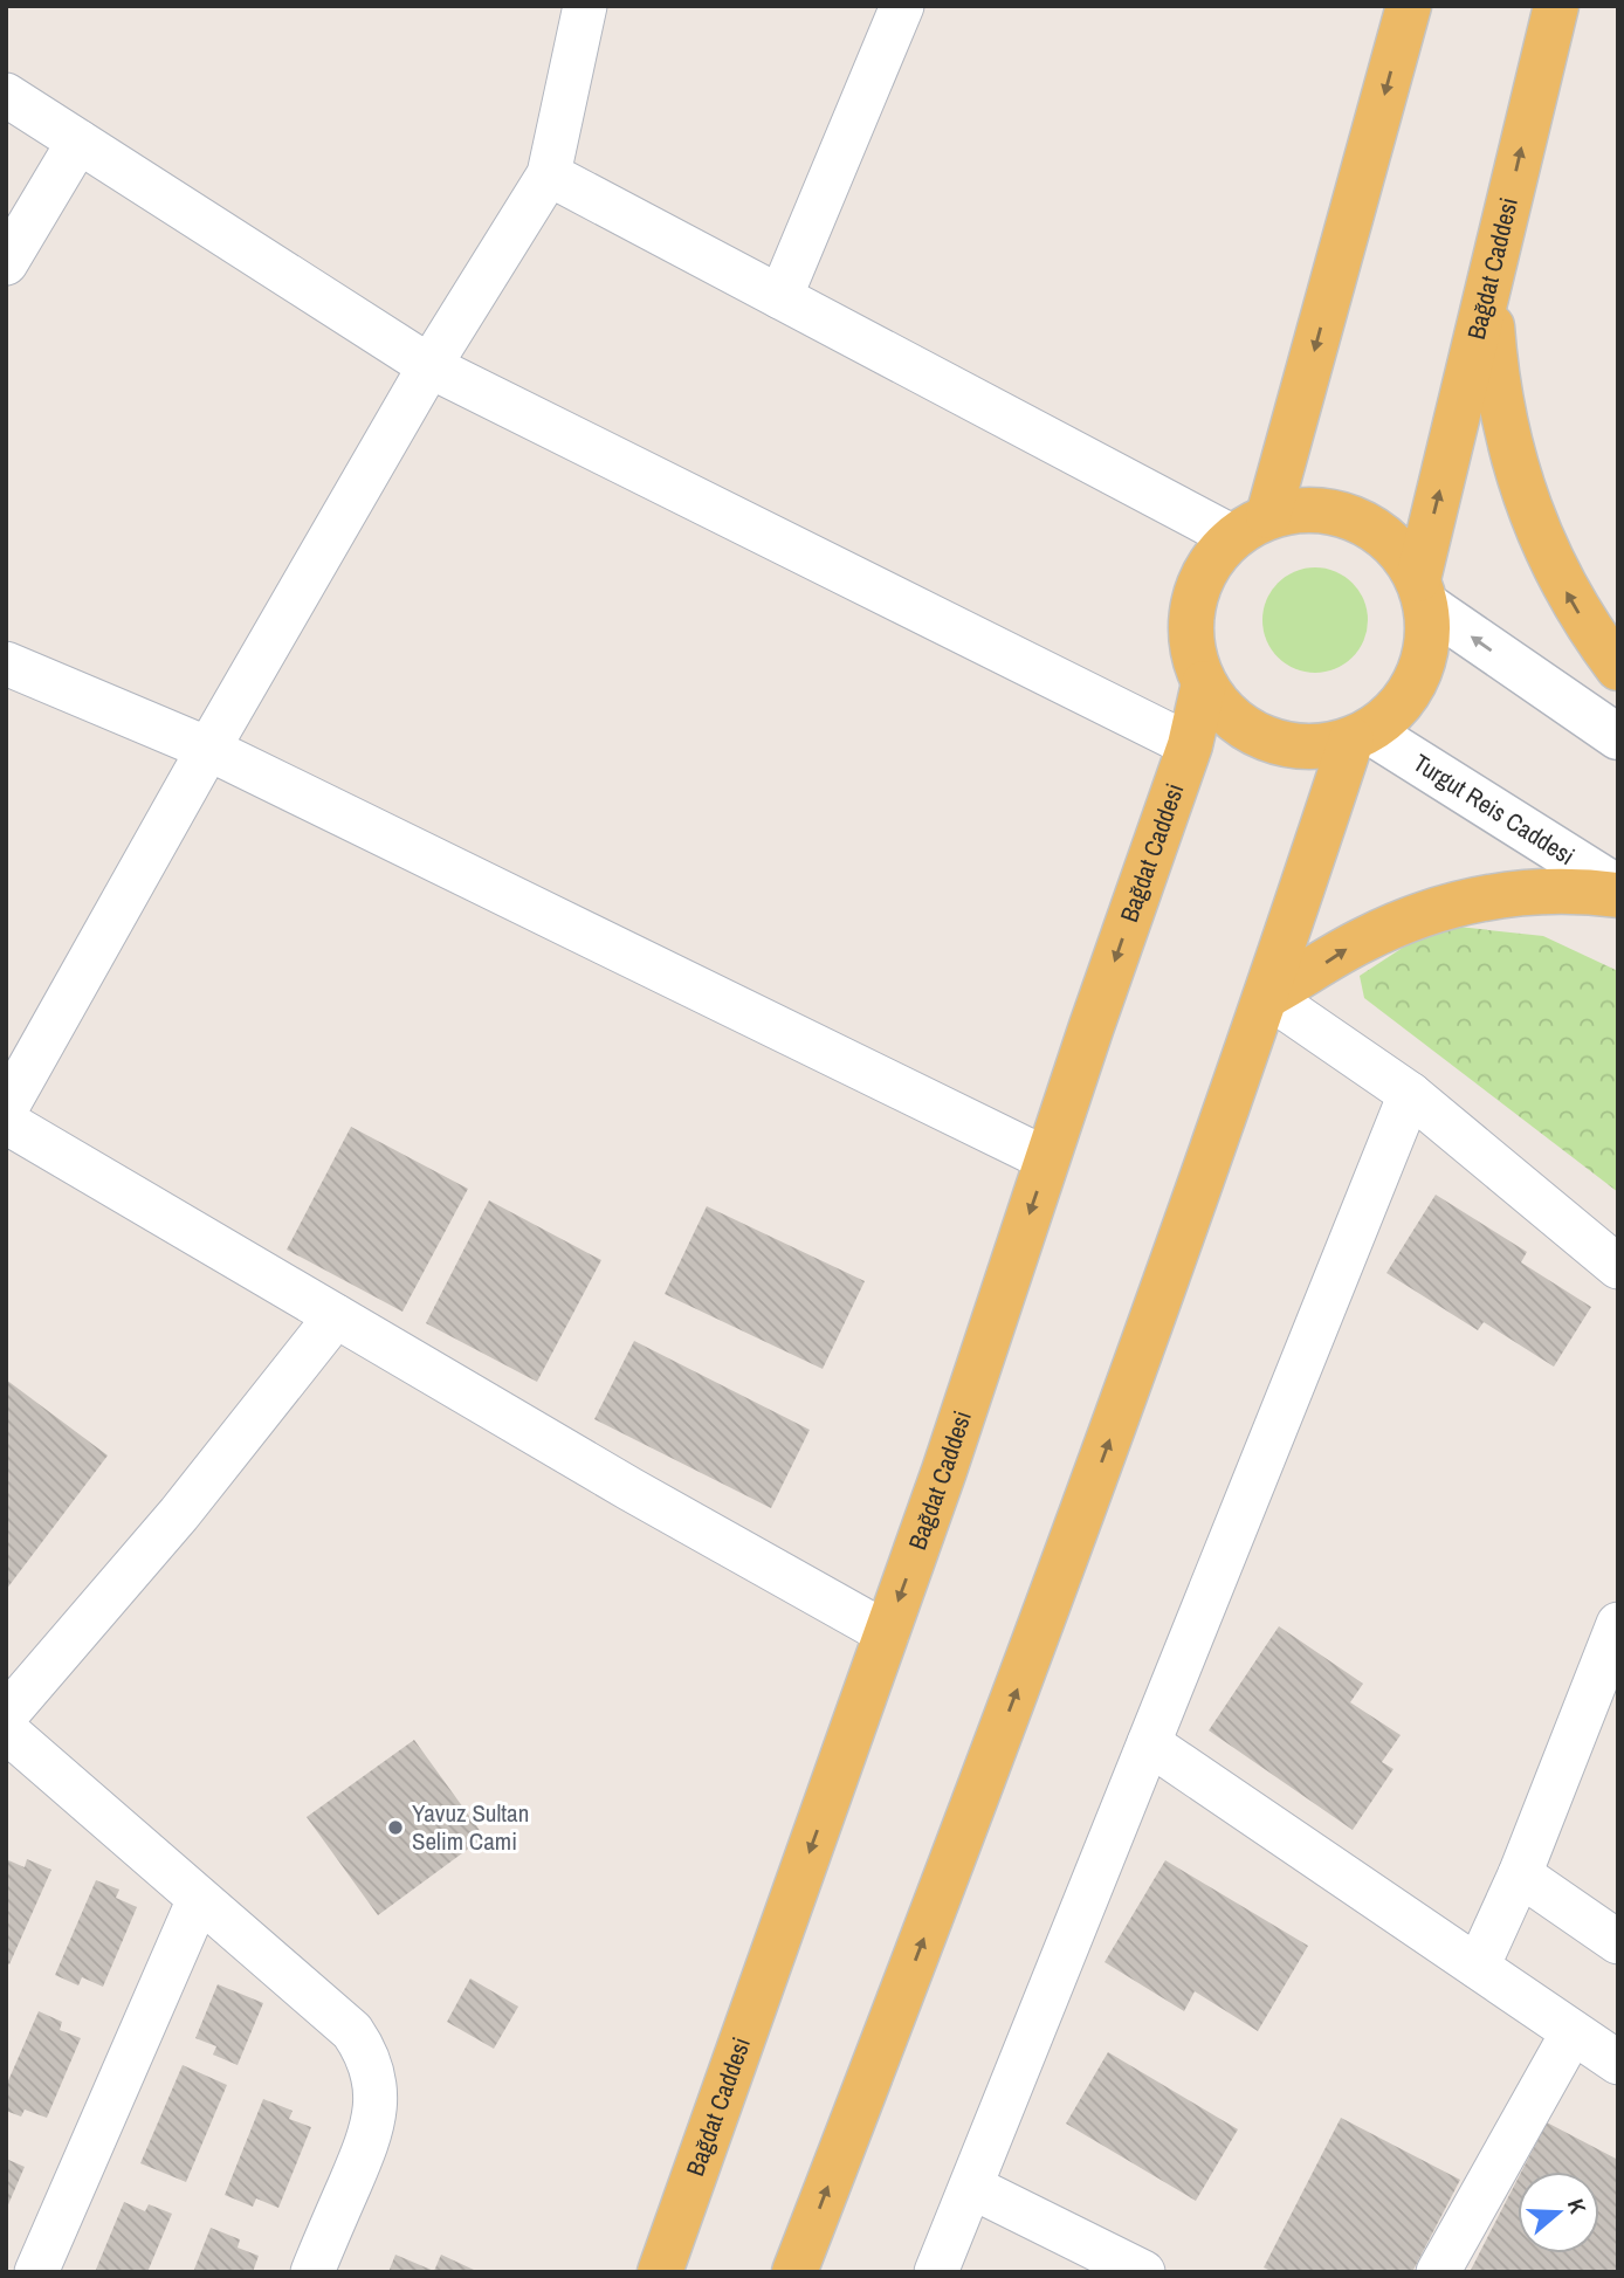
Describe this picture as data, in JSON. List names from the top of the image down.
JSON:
{
  "streets": {
    "main road": ["Bağdat Caddesi"],
    "street": ["Turgut Reis Caddesi"]
  },
  "crossings": [
    ["Bağdat Caddesi", "Turgut Reis Caddesi"]
  ],
  "places": ["Yavuz Sultan Selim Cami"],
  "north": "right"
}
